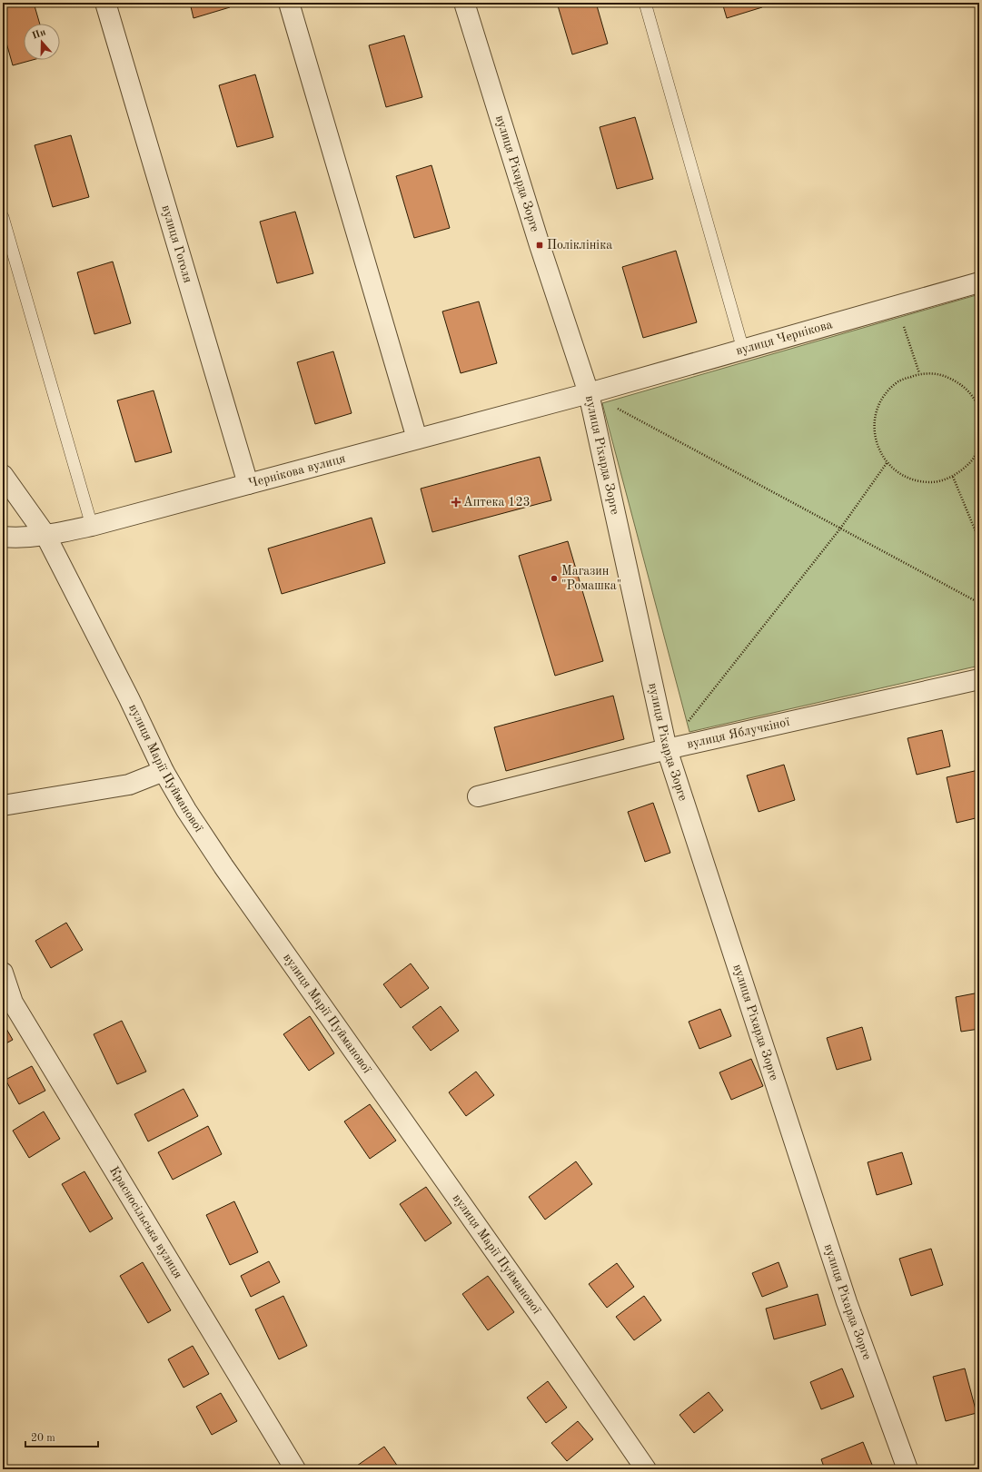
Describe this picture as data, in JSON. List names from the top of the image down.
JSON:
{
  "streets": {
    "street": [
      "вулиця Ріхарда Зорге",
      "вулиця Гоголя",
      "вулиця Чернікова",
      "Чернікова вулиця",
      "вулиця Яблучкіної",
      "вулиця Марії Пуйманової",
      "Красносільська вулиця"
    ]
  },
  "crossings": [
    ["вулиця Ріхарда Зорге", "вулиця Чернікова"],
    ["вулиця Ріхарда Зорге", "Чернікова вулиця"],
    ["вулиця Ріхарда Зорге", "вулиця Яблучкіної"],
    ["вулиця Гоголя", "Чернікова вулиця"],
    ["вулиця Чернікова", "Чернікова вулиця"],
    ["Чернікова вулиця", "вулиця Марії Пуйманової"]
  ],
  "places": {
    "transit": ["Поліклініка"],
    "health": ["Аптека 123"],
    "other": ["Магазин \"Ромашка\""]
  },
  "scale_bar": "20 m",
  "north": "top"
}
